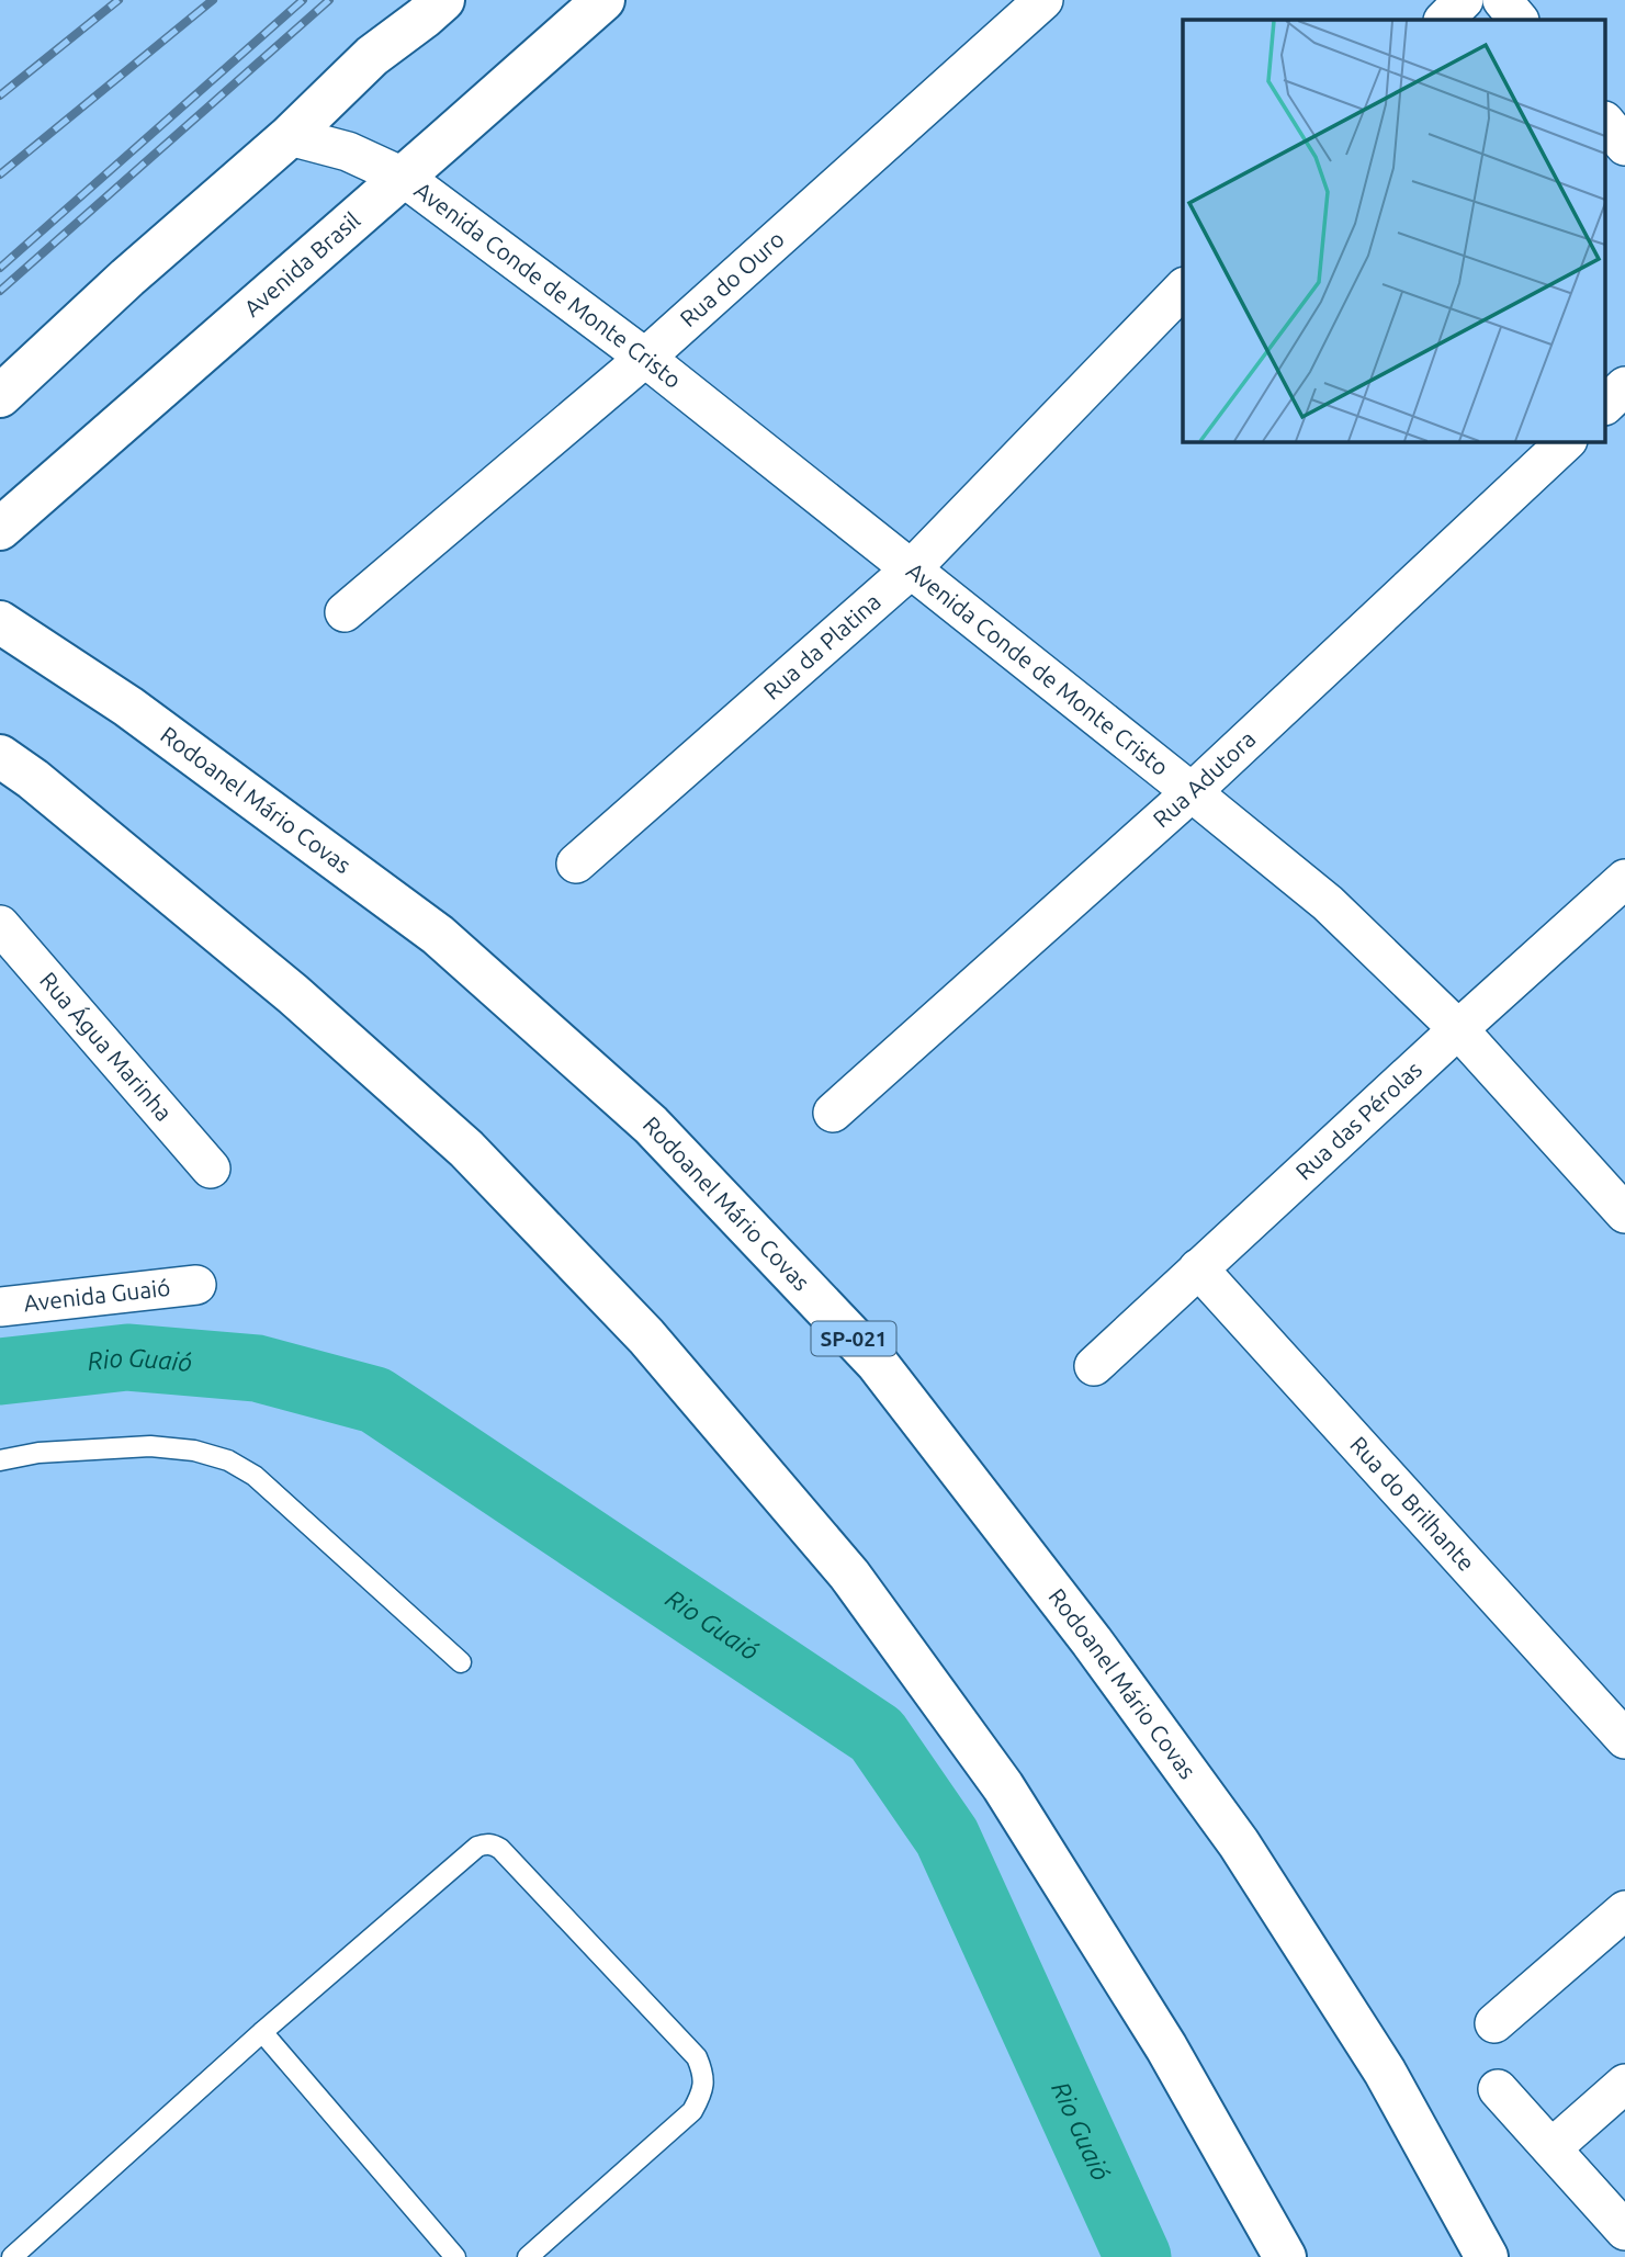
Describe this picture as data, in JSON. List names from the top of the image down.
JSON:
{
  "streets": {
    "main road": ["Avenida Brasil", "Rodoanel Mário Covas", "SP-021"],
    "street": [
      "Rua do Ouro",
      "Avenida Conde de Monte Cristo",
      "Rua da Platina",
      "Rua Adutora",
      "Rua Água Marinha",
      "Rua das Pérolas",
      "Avenida Guaió",
      "Rua do Brilhante"
    ]
  },
  "crossings": [
    ["Avenida Brasil", "Avenida Conde de Monte Cristo"],
    ["Rua do Ouro", "Avenida Conde de Monte Cristo"],
    ["Avenida Conde de Monte Cristo", "Rua da Platina"],
    ["Avenida Conde de Monte Cristo", "Rua Adutora"],
    ["Avenida Conde de Monte Cristo", "Rua das Pérolas"],
    ["Rua das Pérolas", "Rua do Brilhante"]
  ],
  "water": ["Rio Guaió"]
}
